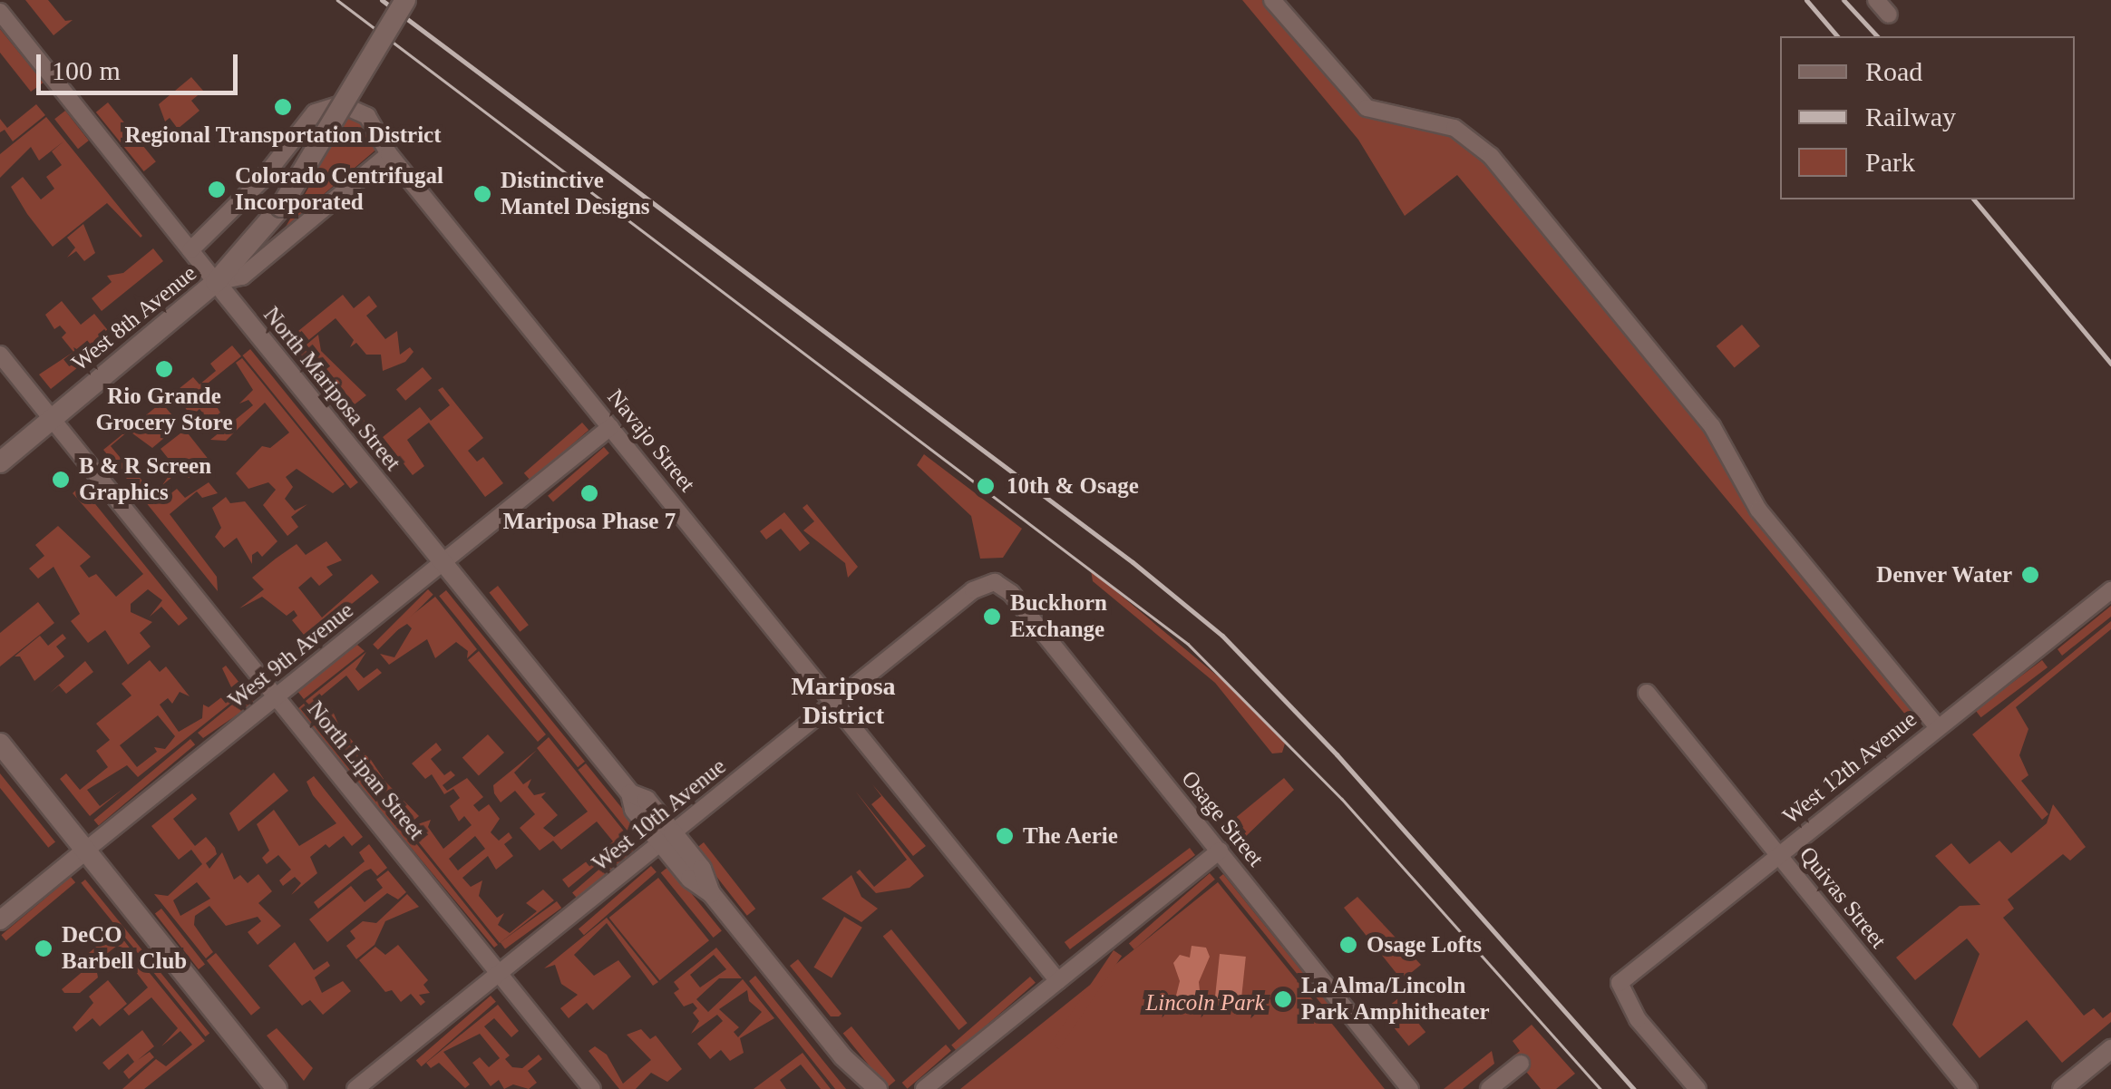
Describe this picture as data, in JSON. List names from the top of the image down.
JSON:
{
  "streets": {
    "main road": ["West 8th Avenue"],
    "street": [
      "North Mariposa Street",
      "Navajo Street",
      "West 9th Avenue",
      "West 12th Avenue",
      "North Lipan Street",
      "West 10th Avenue",
      "Osage Street",
      "Quivas Street"
    ]
  },
  "crossings": [
    ["West 8th Avenue", "North Mariposa Street"],
    ["West 8th Avenue", "Navajo Street"],
    ["West 8th Avenue", "North Lipan Street"],
    ["North Mariposa Street", "Navajo Street"],
    ["North Mariposa Street", "West 9th Avenue"],
    ["North Mariposa Street", "West 10th Avenue"],
    ["Navajo Street", "West 9th Avenue"],
    ["Navajo Street", "West 10th Avenue"],
    ["West 9th Avenue", "North Lipan Street"],
    ["West 12th Avenue", "Quivas Street"],
    ["North Lipan Street", "West 10th Avenue"],
    ["West 10th Avenue", "Osage Street"]
  ],
  "districts": ["Mariposa District"],
  "parks": ["Lincoln Park"],
  "places": [
    "Regional Transportation District",
    "Colorado Centrifugal Incorporated",
    "Distinctive Mantel Designs",
    "Rio Grande Grocery Store",
    "B & R Screen Graphics",
    "10th & Osage",
    "Mariposa Phase 7",
    "Denver Water",
    "Buckhorn Exchange",
    "The Aerie",
    "Osage Lofts",
    "DeCO Barbell Club",
    "La Alma/Lincoln Park Amphitheater"
  ],
  "legend": ["Road", "Railway", "Park"],
  "scale_bar": "100 m"
}
